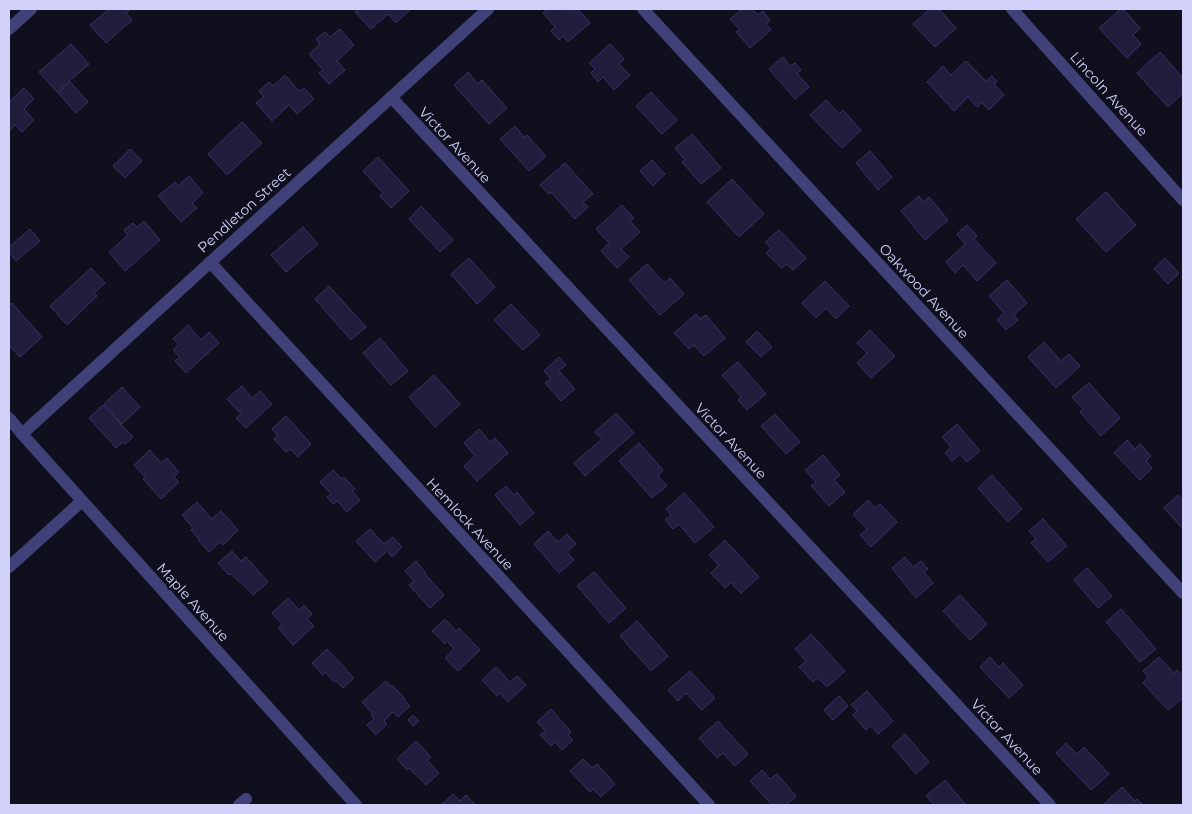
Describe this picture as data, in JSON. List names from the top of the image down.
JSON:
{
  "streets": {
    "street": [
      "Lincoln Avenue",
      "Victor Avenue",
      "Pendleton Street",
      "Oakwood Avenue",
      "Hemlock Avenue",
      "Maple Avenue"
    ]
  },
  "crossings": [
    ["Victor Avenue", "Pendleton Street"],
    ["Pendleton Street", "Hemlock Avenue"],
    ["Pendleton Street", "Maple Avenue"]
  ]
}
